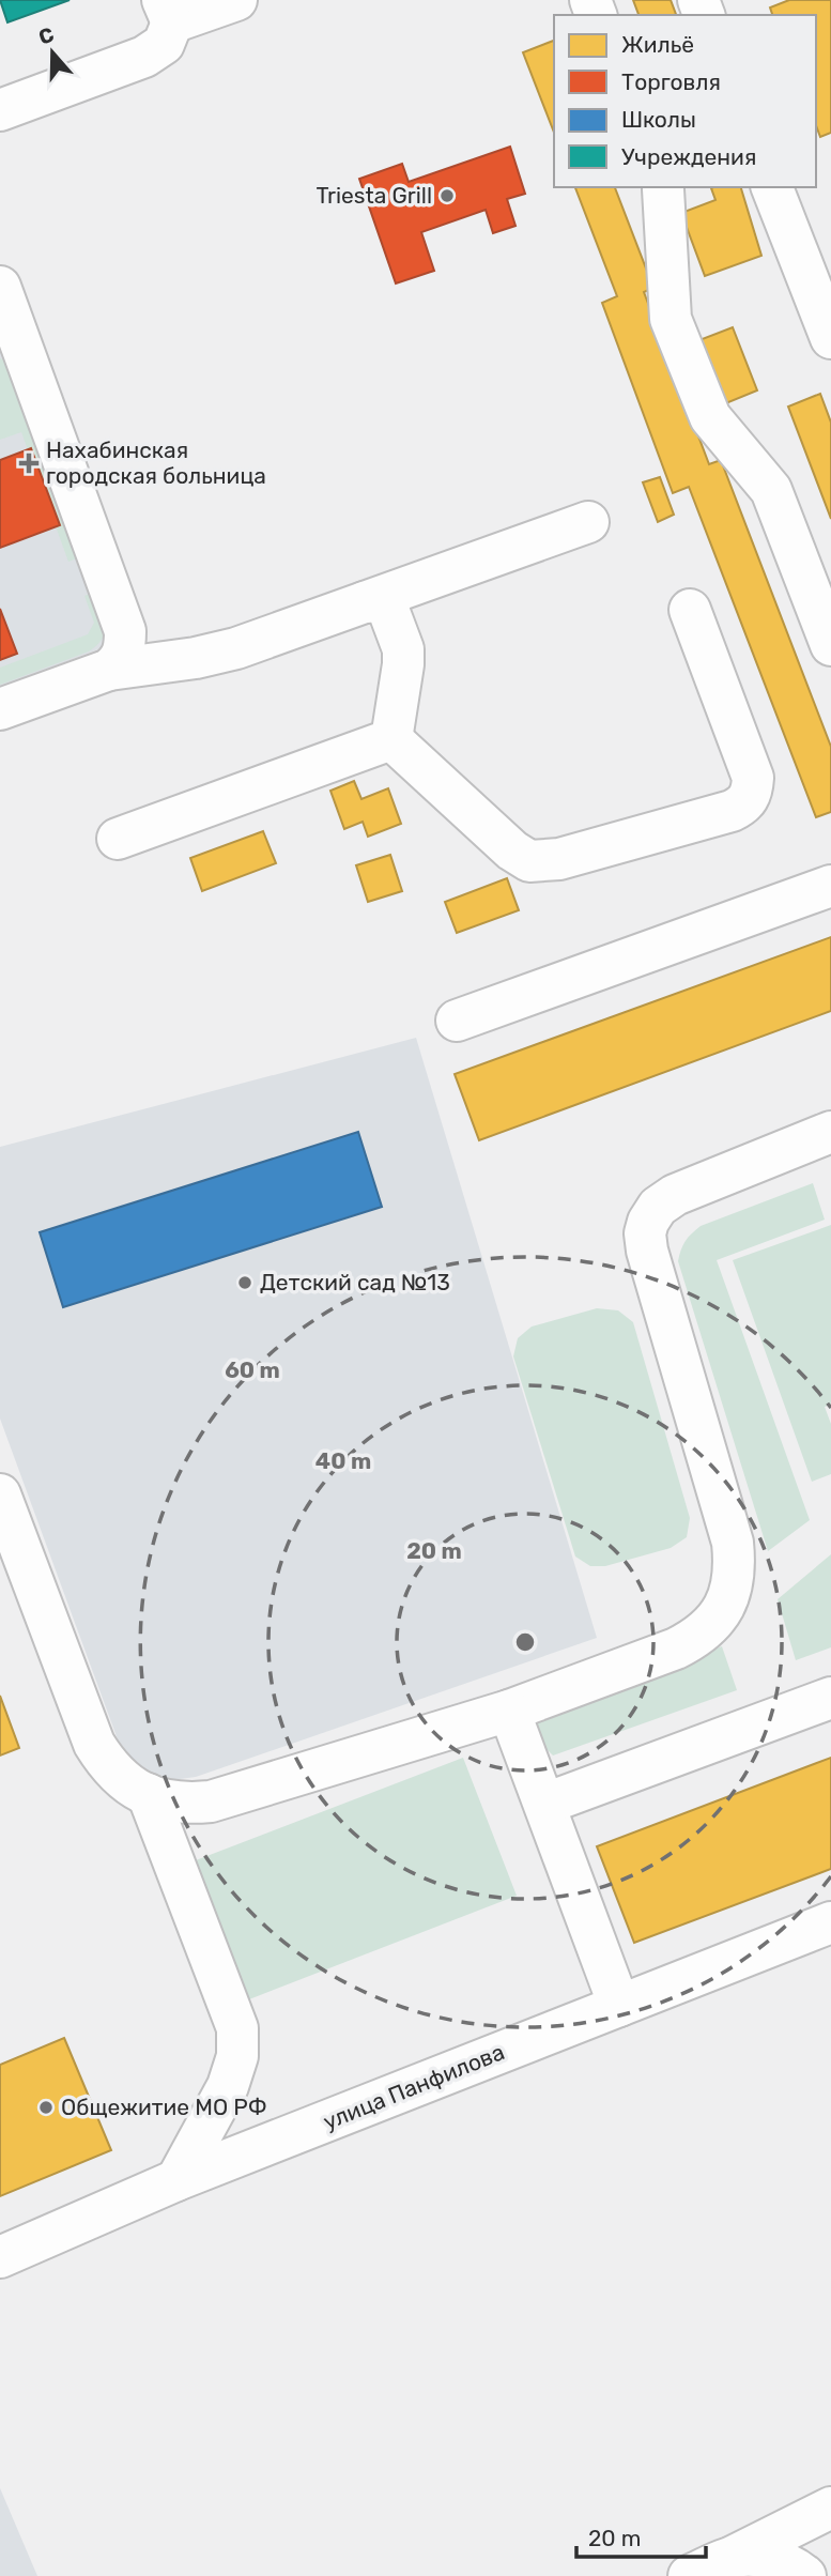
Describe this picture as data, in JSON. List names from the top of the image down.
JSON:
{
  "streets": {
    "street": ["улица Панфилова"]
  },
  "places": {
    "other": ["Triesta Grill", "Детский сад №13", "Общежитие МО РФ"],
    "health": ["Нахабинская городская больница"]
  },
  "legend": [
    "Жильё",
    "Торговля",
    "Школы",
    "Учреждения"
  ],
  "scale_bar": "20 m",
  "north": "top",
  "rings": ["60 m", "40 m", "20 m"]
}
